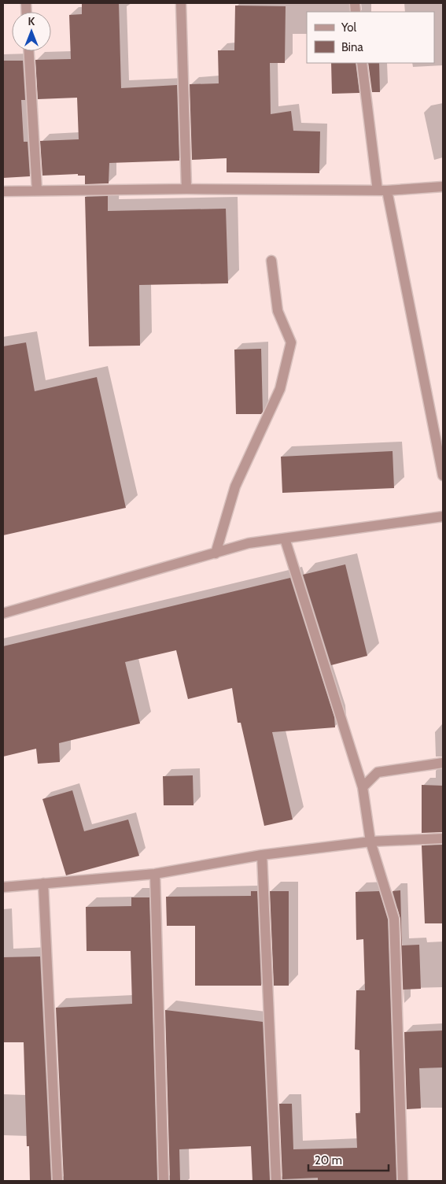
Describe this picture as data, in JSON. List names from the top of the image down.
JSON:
{
  "legend": ["Yol", "Bina"],
  "scale_bar": "20 m",
  "north": "top"
}
